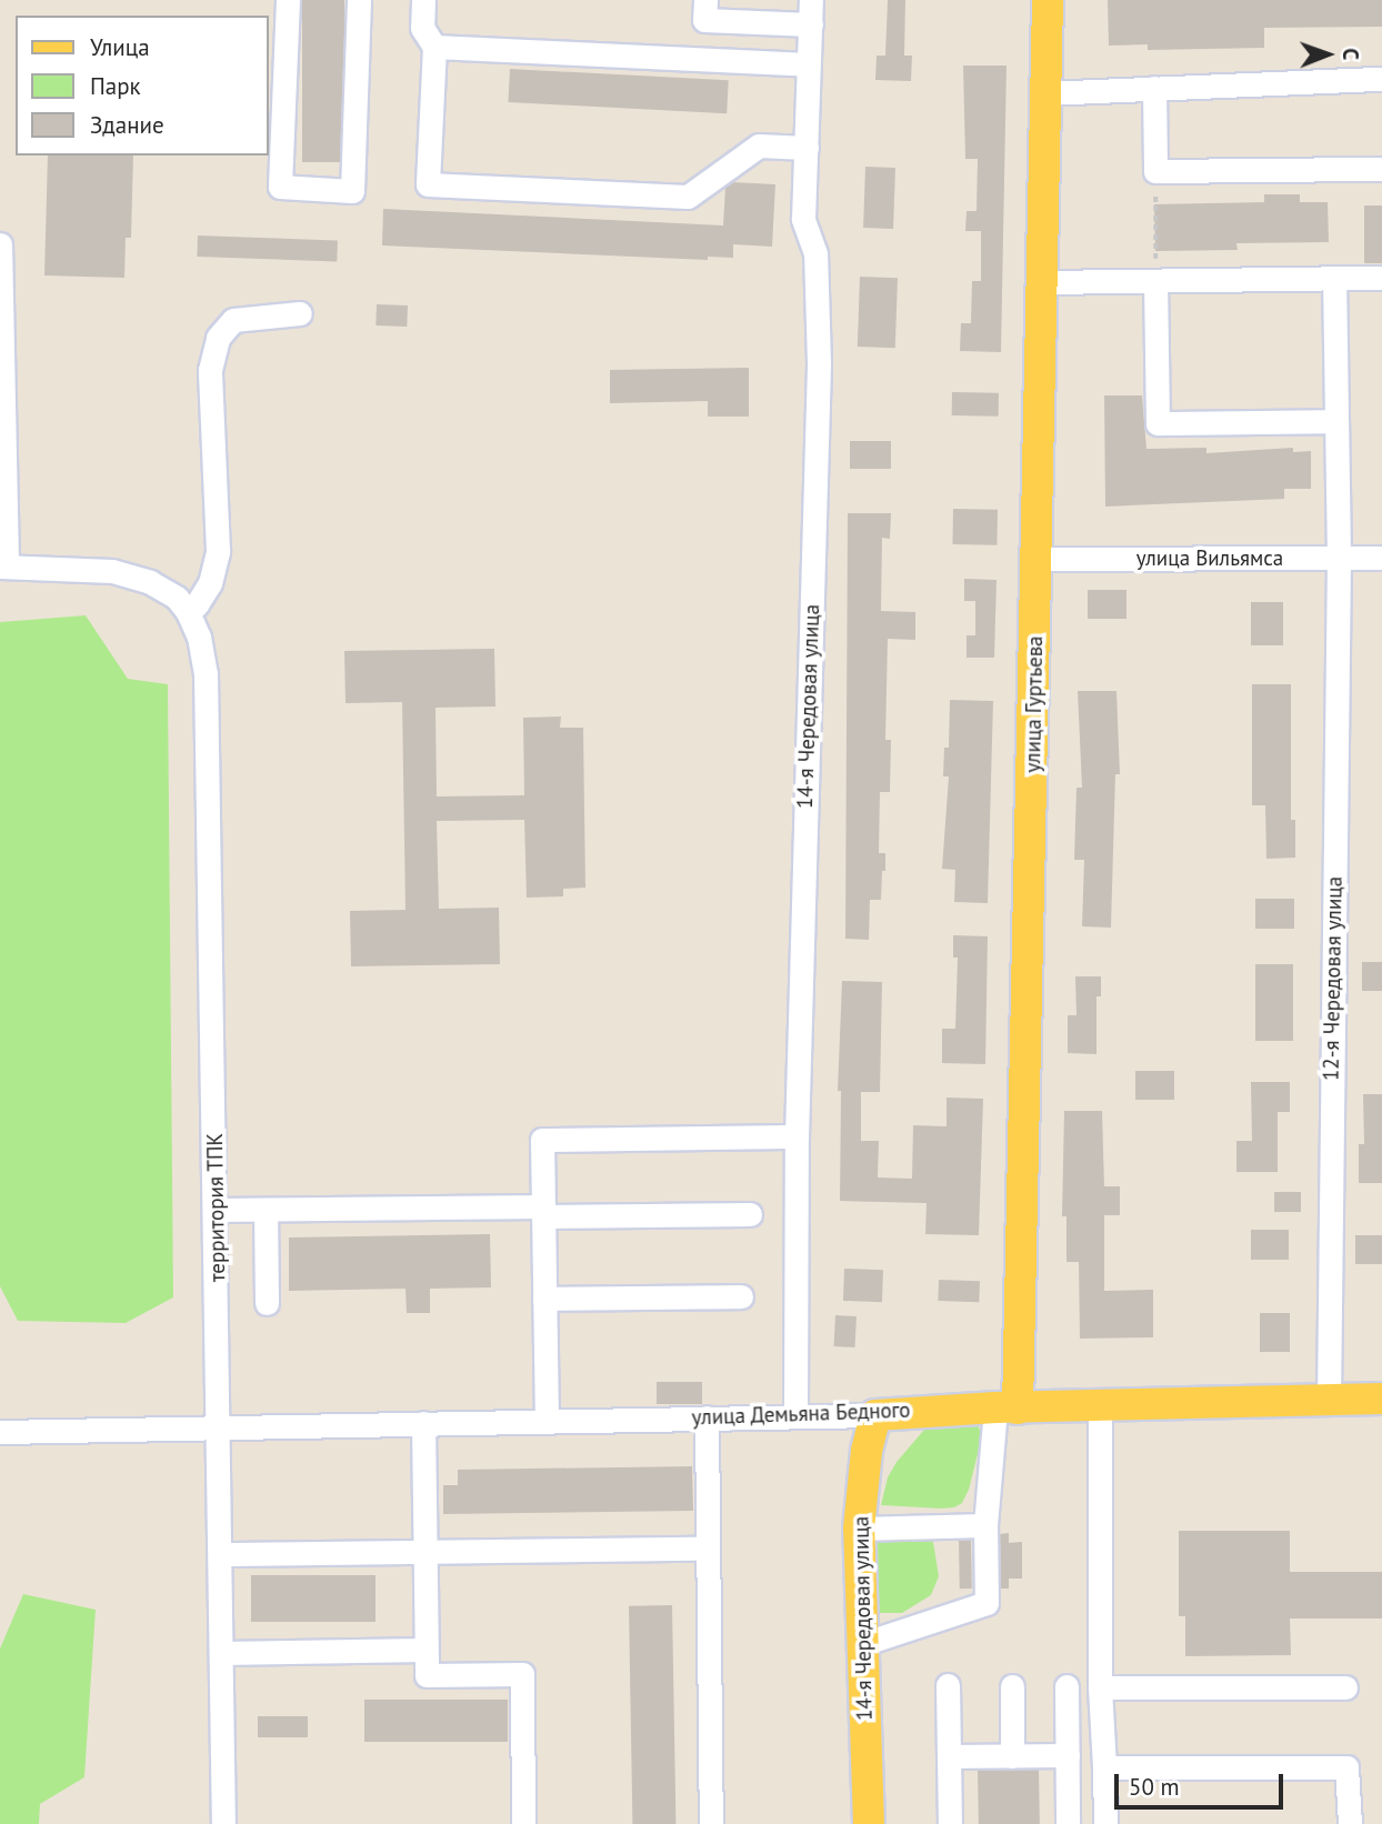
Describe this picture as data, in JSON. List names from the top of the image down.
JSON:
{
  "streets": {
    "main road": ["улица Гуртьева", "14-я Чередовая улица", "улица Демьяна Бедного"],
    "street": ["улица Вильямса", "12-я Чередовая улица", "территория ТПК"]
  },
  "crossings": [
    ["улица Вильямса", "улица Гуртьева"],
    ["улица Вильямса", "12-я Чередовая улица"],
    ["улица Гуртьева", "улица Демьяна Бедного"],
    ["14-я Чередовая улица", "улица Демьяна Бедного"],
    ["12-я Чередовая улица", "улица Демьяна Бедного"],
    ["территория ТПК", "улица Демьяна Бедного"]
  ],
  "legend": ["Улица", "Парк", "Здание"],
  "scale_bar": "50 m",
  "north": "right"
}
